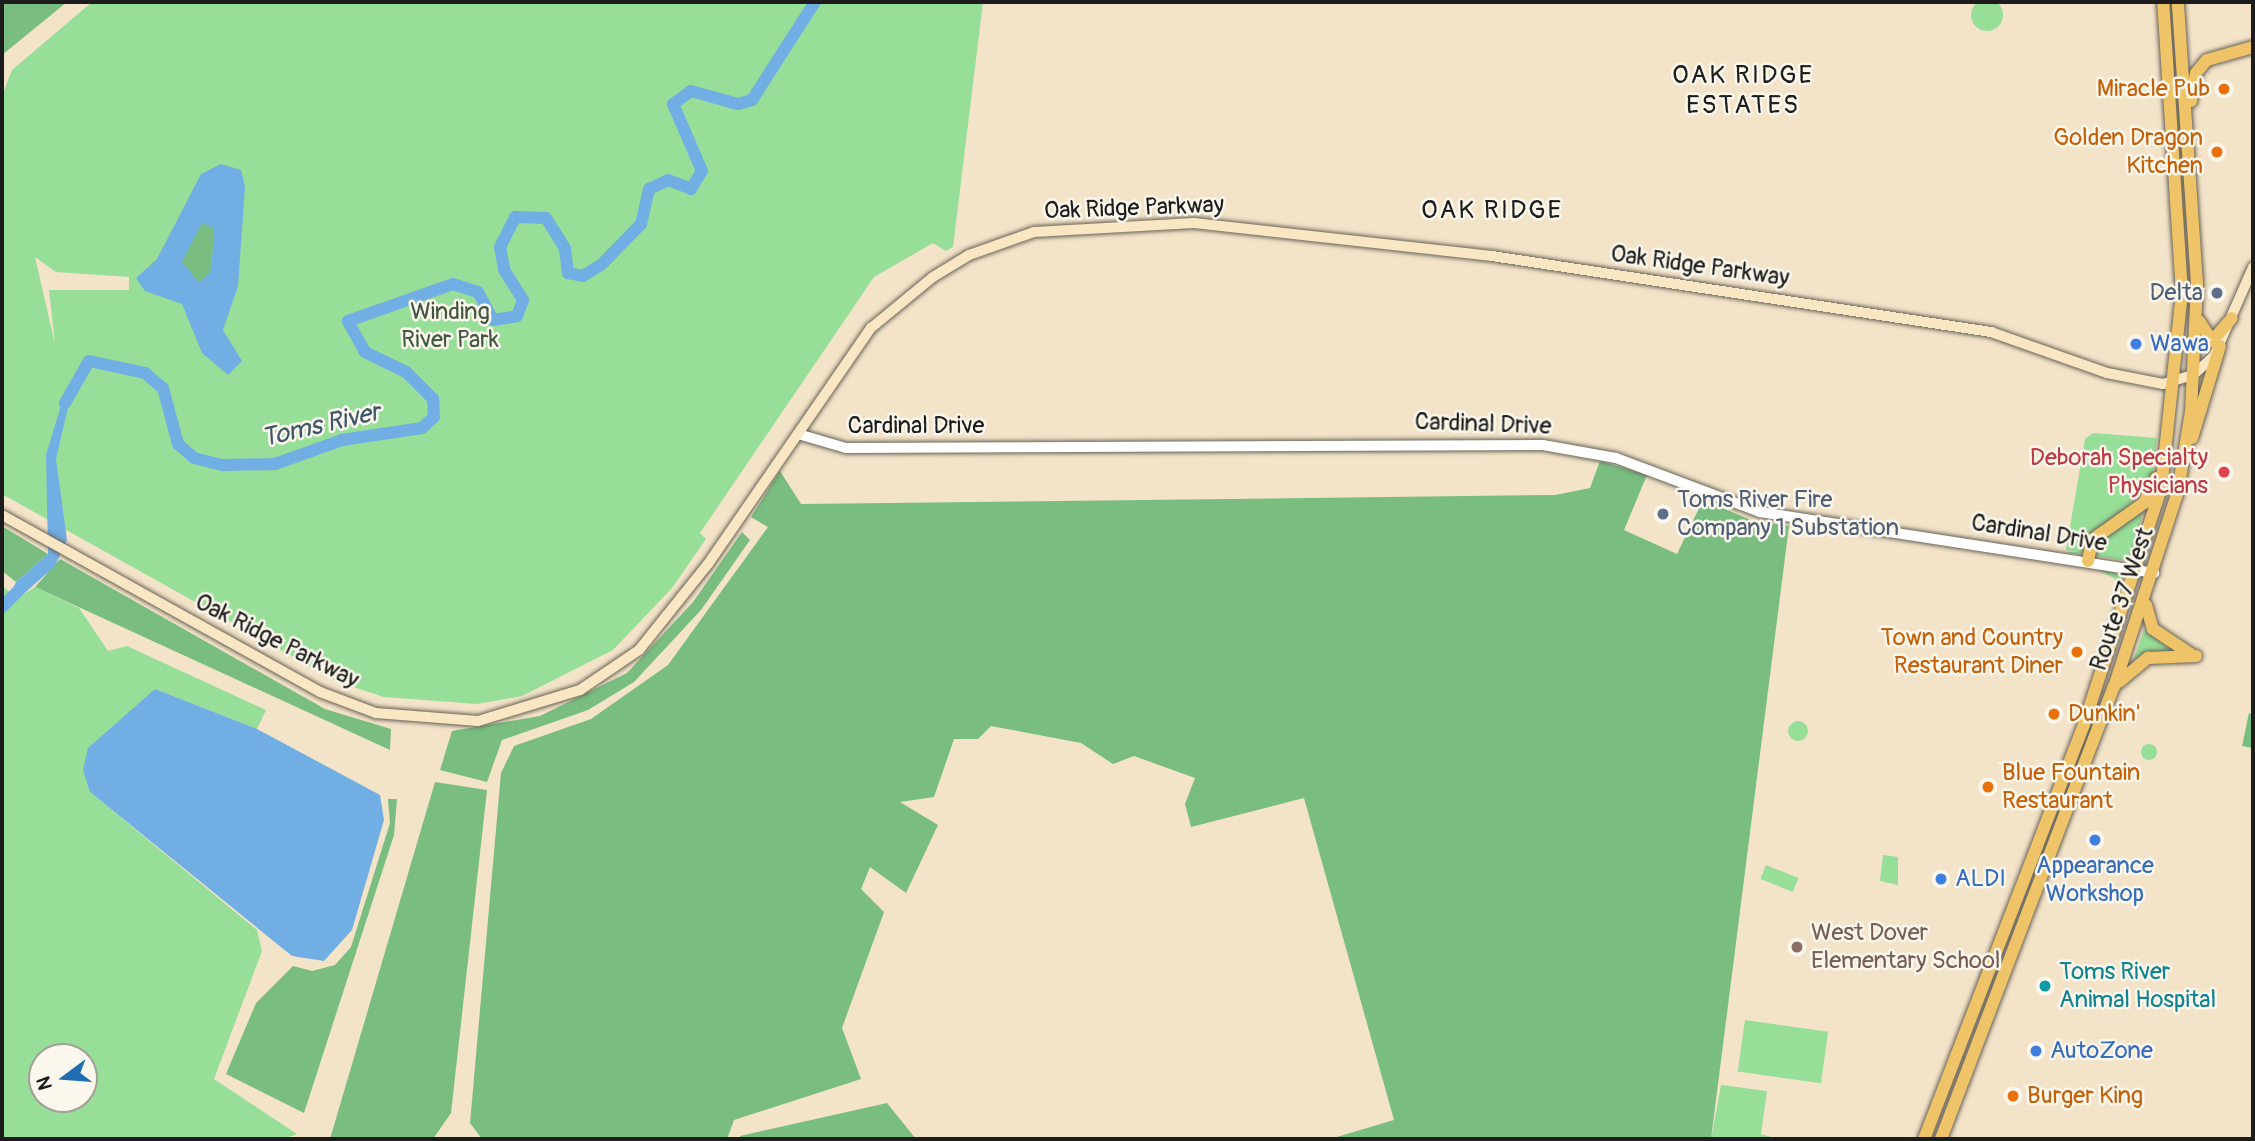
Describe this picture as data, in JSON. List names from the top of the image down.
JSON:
{
  "streets": {
    "highway": ["Route 37 West"],
    "main road": ["Oak Ridge Parkway"],
    "street": ["Cardinal Drive"]
  },
  "crossings": [
    ["Oak Ridge Parkway", "Cardinal Drive"],
    ["Oak Ridge Parkway", "Route 37 West"],
    ["Cardinal Drive", "Route 37 West"]
  ],
  "districts": ["OAK RIDGE ESTATES", "OAK RIDGE"],
  "water": ["Toms River"],
  "parks": ["Winding River Park"],
  "places": [
    "Miracle Pub",
    "Golden Dragon Kitchen",
    "Delta",
    "Wawa",
    "Deborah Specialty Physicians",
    "Toms River Fire Company 1 Substation",
    "Town and Country Restaurant Diner",
    "Dunkin'",
    "Blue Fountain Restaurant",
    "Appearance Workshop",
    "ALDI",
    "West Dover Elementary School",
    "Toms River Animal Hospital",
    "AutoZone",
    "Burger King"
  ],
  "north": "left"
}
